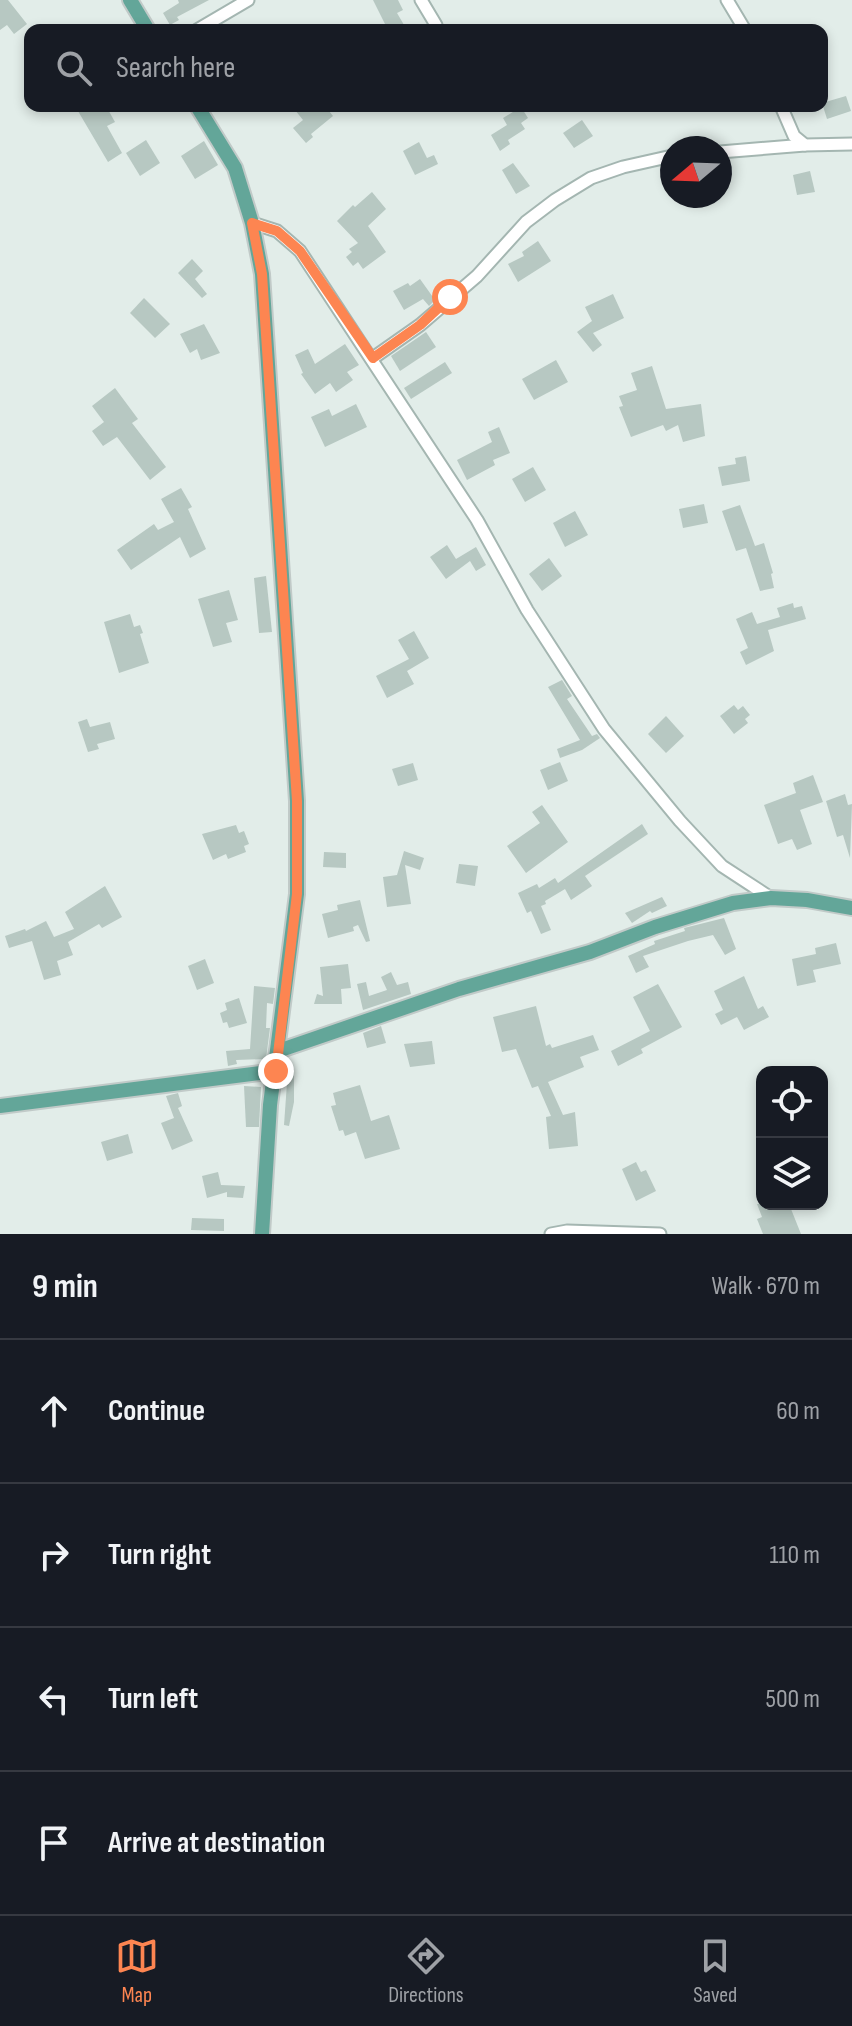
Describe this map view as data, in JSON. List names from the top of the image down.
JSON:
{
  "north": "left",
  "page": {
    "search": "Search here",
    "heading": ["9 min", "Walk · 670 m"],
    "list": [
      ["Continue", "60 m"],
      ["Turn right", "110 m"],
      ["Turn left", "500 m"],
      "Arrive at destination"
    ],
    "nav": ["Map", "Directions", "Saved"]
  }
}
